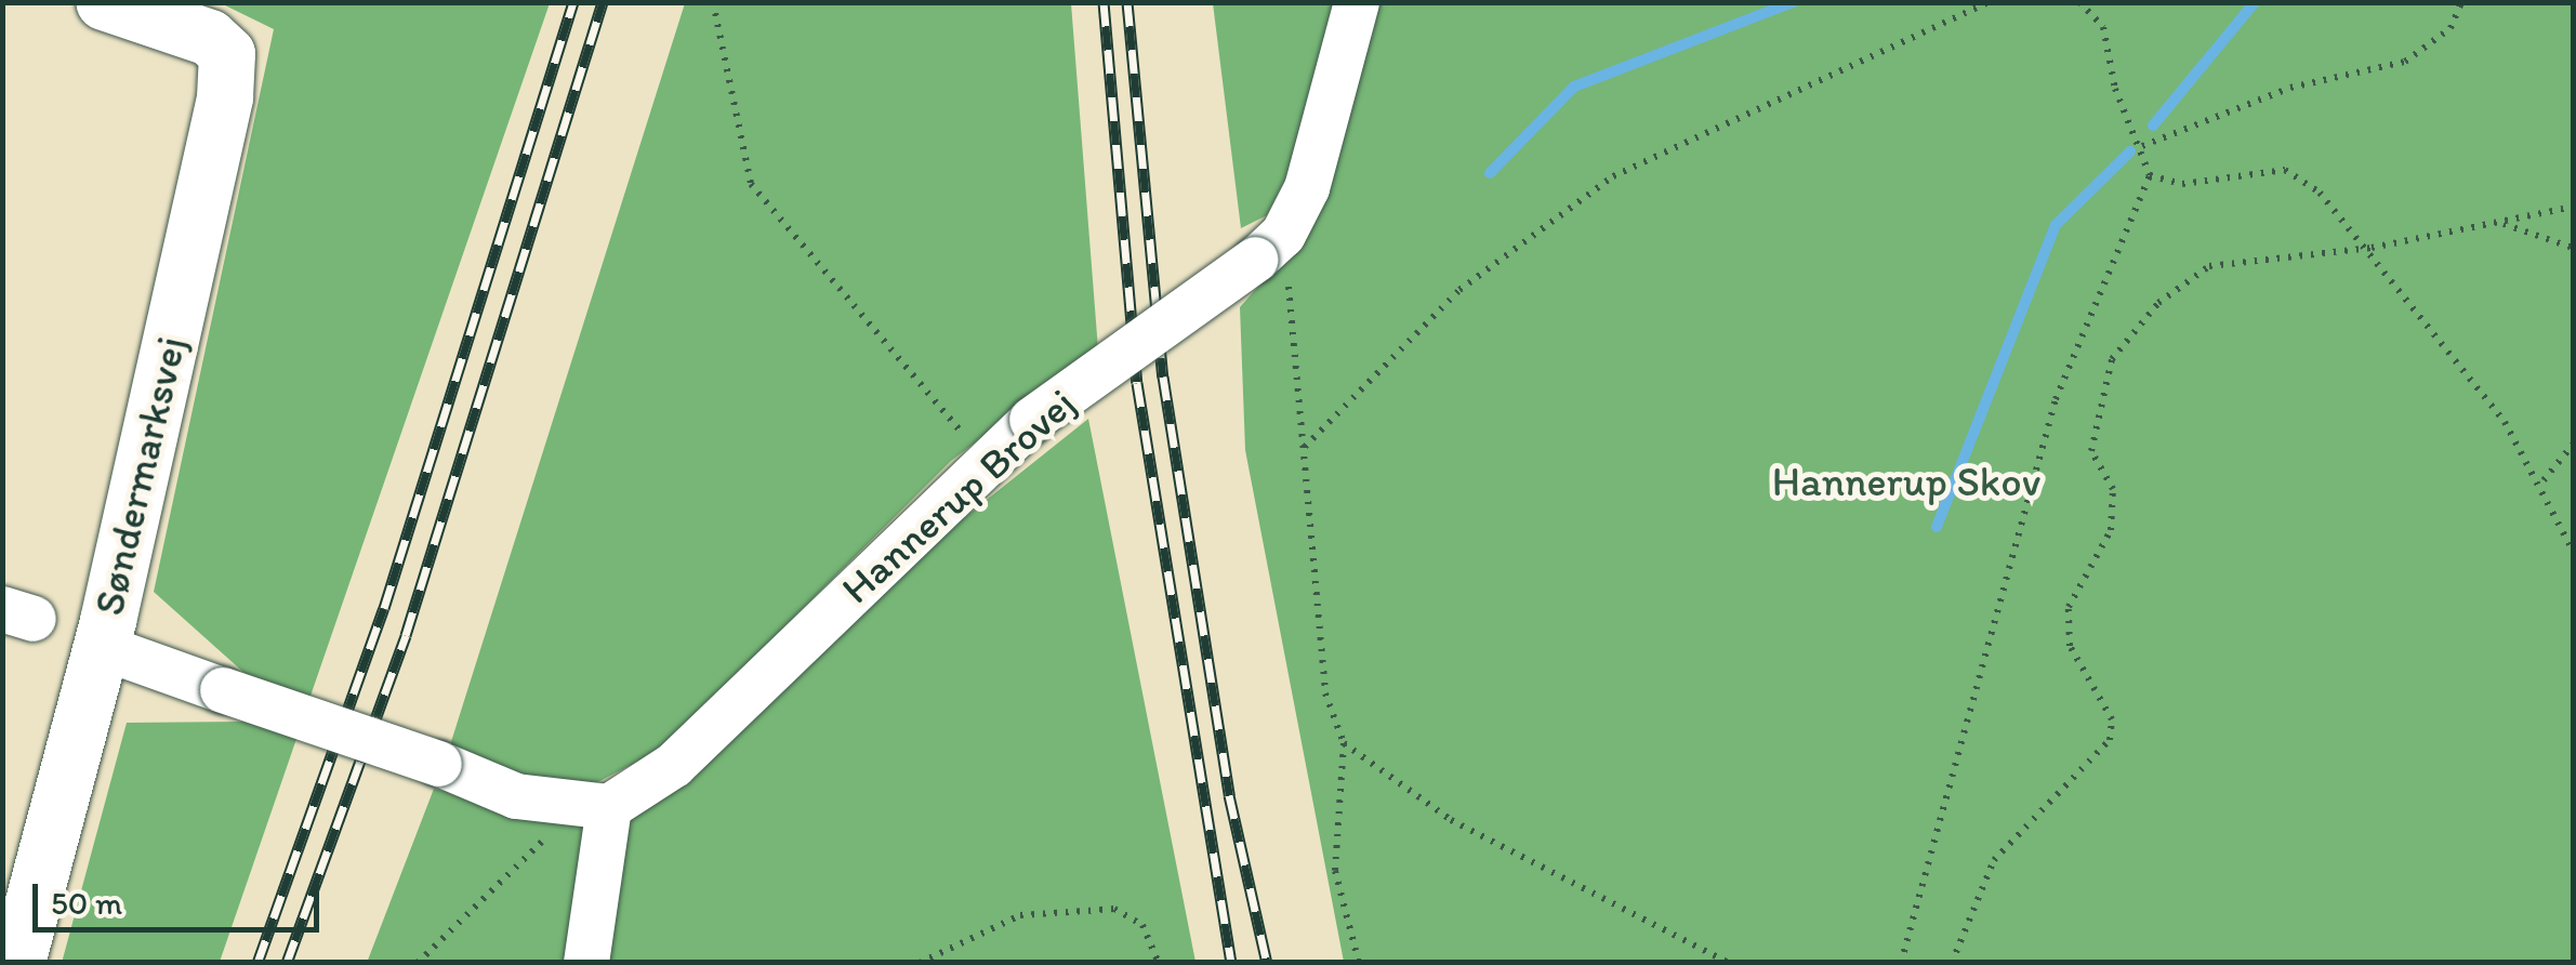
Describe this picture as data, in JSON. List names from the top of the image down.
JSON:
{
  "streets": {
    "street": ["Søndermarksvej", "Hannerup Brovej"]
  },
  "parks": ["Hannerup Skov"],
  "scale_bar": "50 m"
}
